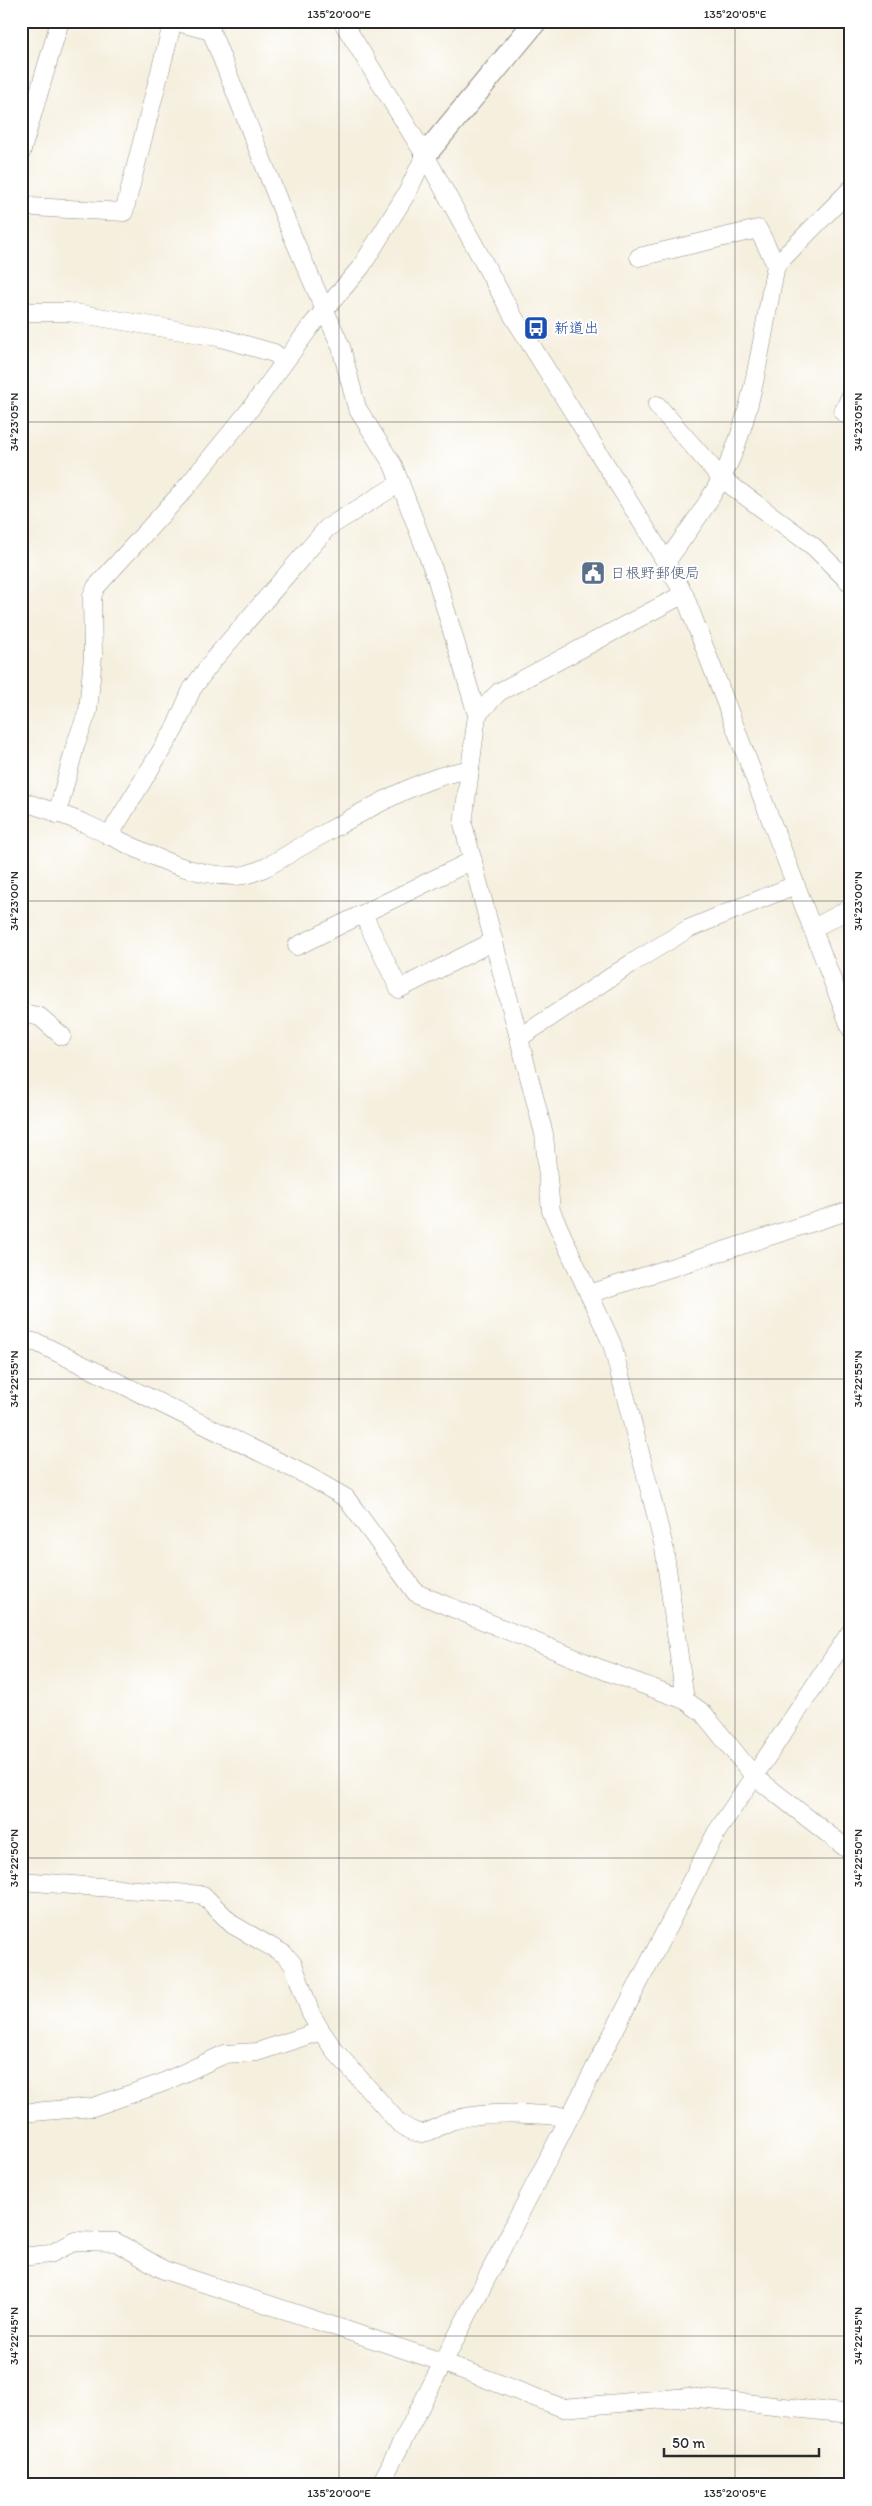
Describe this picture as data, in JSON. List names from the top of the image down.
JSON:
{
  "places": {
    "bus stop": ["新道出"],
    "public building": ["日根野郵便局"]
  },
  "scale_bar": "50 m",
  "coordinates": [
    "135°20'00\"E",
    "135°20'05\"E",
    "34°23'05\"N",
    "34°23'00\"N",
    "34°22'55\"N",
    "34°22'50\"N",
    "34°22'45\"N"
  ]
}
